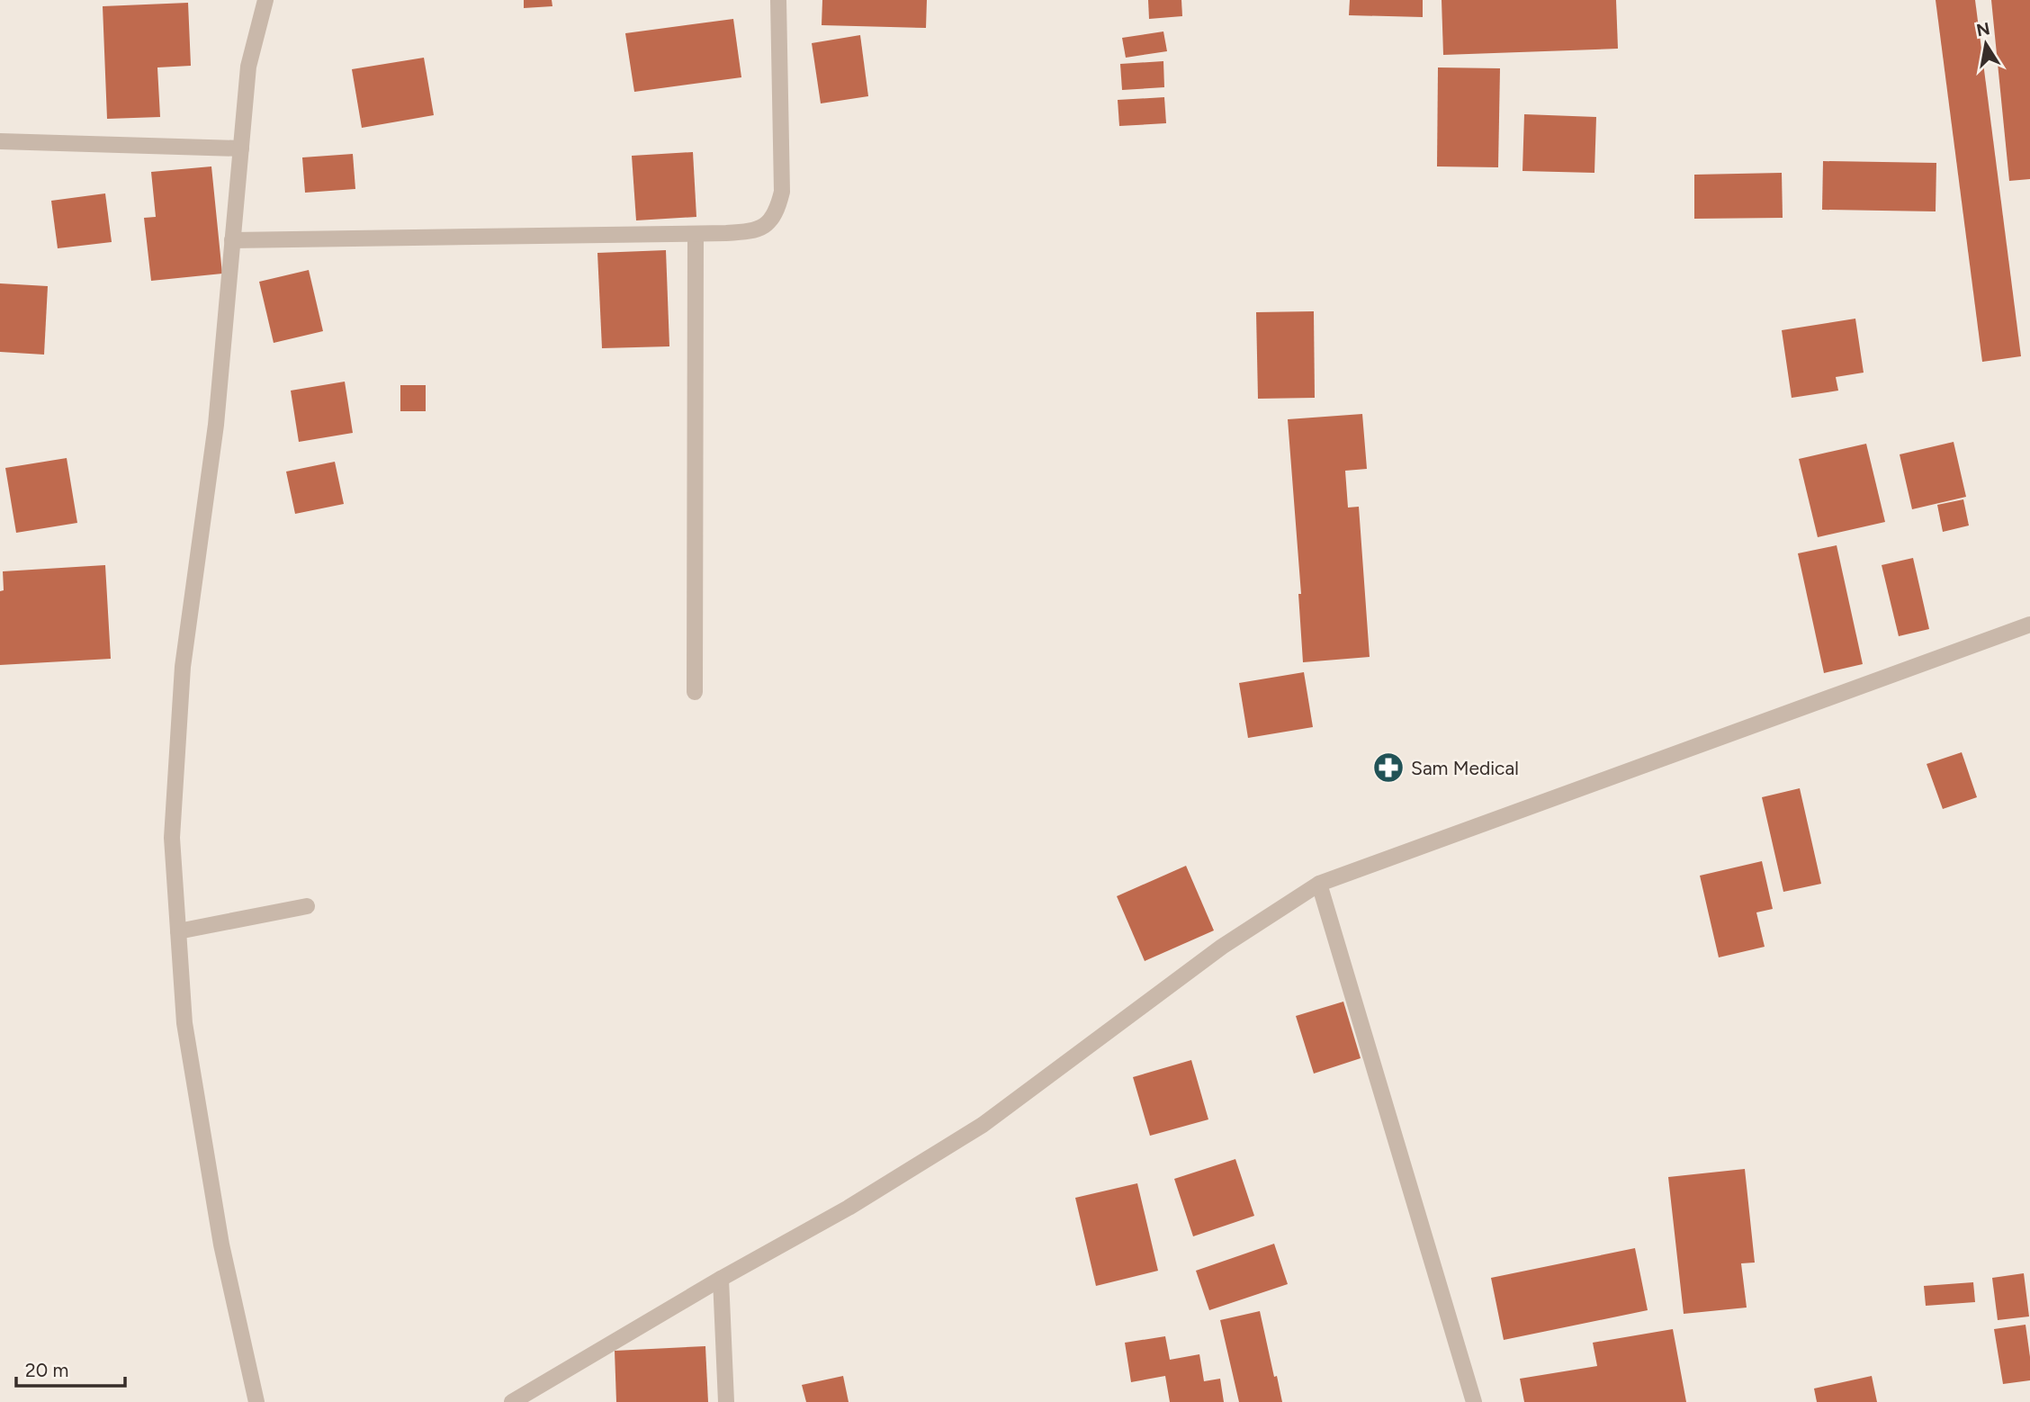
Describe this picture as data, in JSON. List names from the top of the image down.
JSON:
{
  "places": {
    "pharmacy": ["Sam Medical"]
  },
  "scale_bar": "20 m",
  "north": "top"
}
